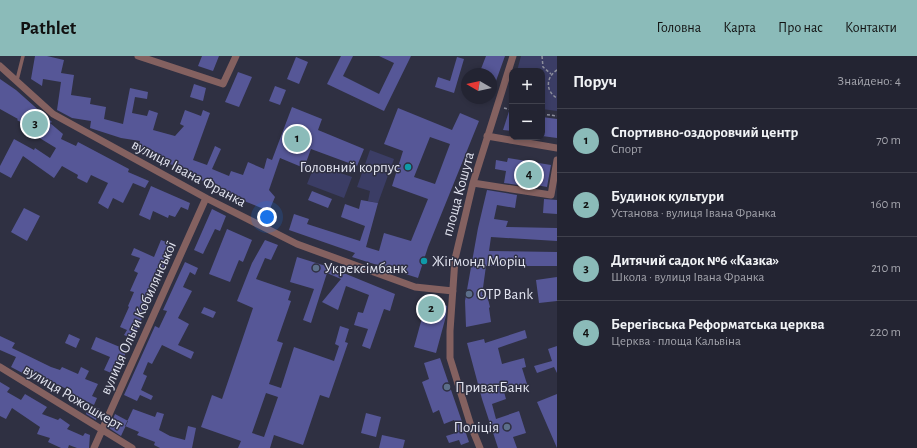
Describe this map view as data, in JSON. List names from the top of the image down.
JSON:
{
  "streets": {
    "street": [
      "вулиця Івана Франка",
      "площа Кошута",
      "вулиця Ольги Кобилянської",
      "вулиця Рожошкерт"
    ]
  },
  "crossings": [
    ["вулиця Івана Франка", "площа Кошута"],
    ["вулиця Івана Франка", "вулиця Ольги Кобилянської"],
    ["вулиця Ольги Кобилянської", "вулиця Рожошкерт"]
  ],
  "places": [
    "Головний корпус",
    "Жіґмонд Моріц",
    "Укрексімбанк",
    "OTP Bank",
    "ПриватБанк",
    "Поліція"
  ],
  "north": "left",
  "page": {
    "header": "Pathlet",
    "nav": [
      "Головна",
      "Карта",
      "Про нас",
      "Контакти"
    ],
    "heading": ["Поруч", "Знайдено: 4"],
    "map_buttons": ["+", "−"],
    "list": [
      {
        "mark": "1",
        "name": "Спортивно-оздоровчий центр",
        "note": "Спорт",
        "value": "70 m"
      },
      {
        "mark": "2",
        "name": "Будинок культури",
        "note": "Установа · вулиця Івана Франка",
        "value": "160 m"
      },
      {
        "mark": "3",
        "name": "Дитячий садок №6 «Казка»",
        "note": "Школа · вулиця Івана Франка",
        "value": "210 m"
      },
      {
        "mark": "4",
        "name": "Берегівська Реформатська церква",
        "note": "Церква · площа Кальвіна",
        "value": "220 m"
      }
    ],
    "pins": [
      "3",
      "1",
      "4",
      "2"
    ]
  }
}
